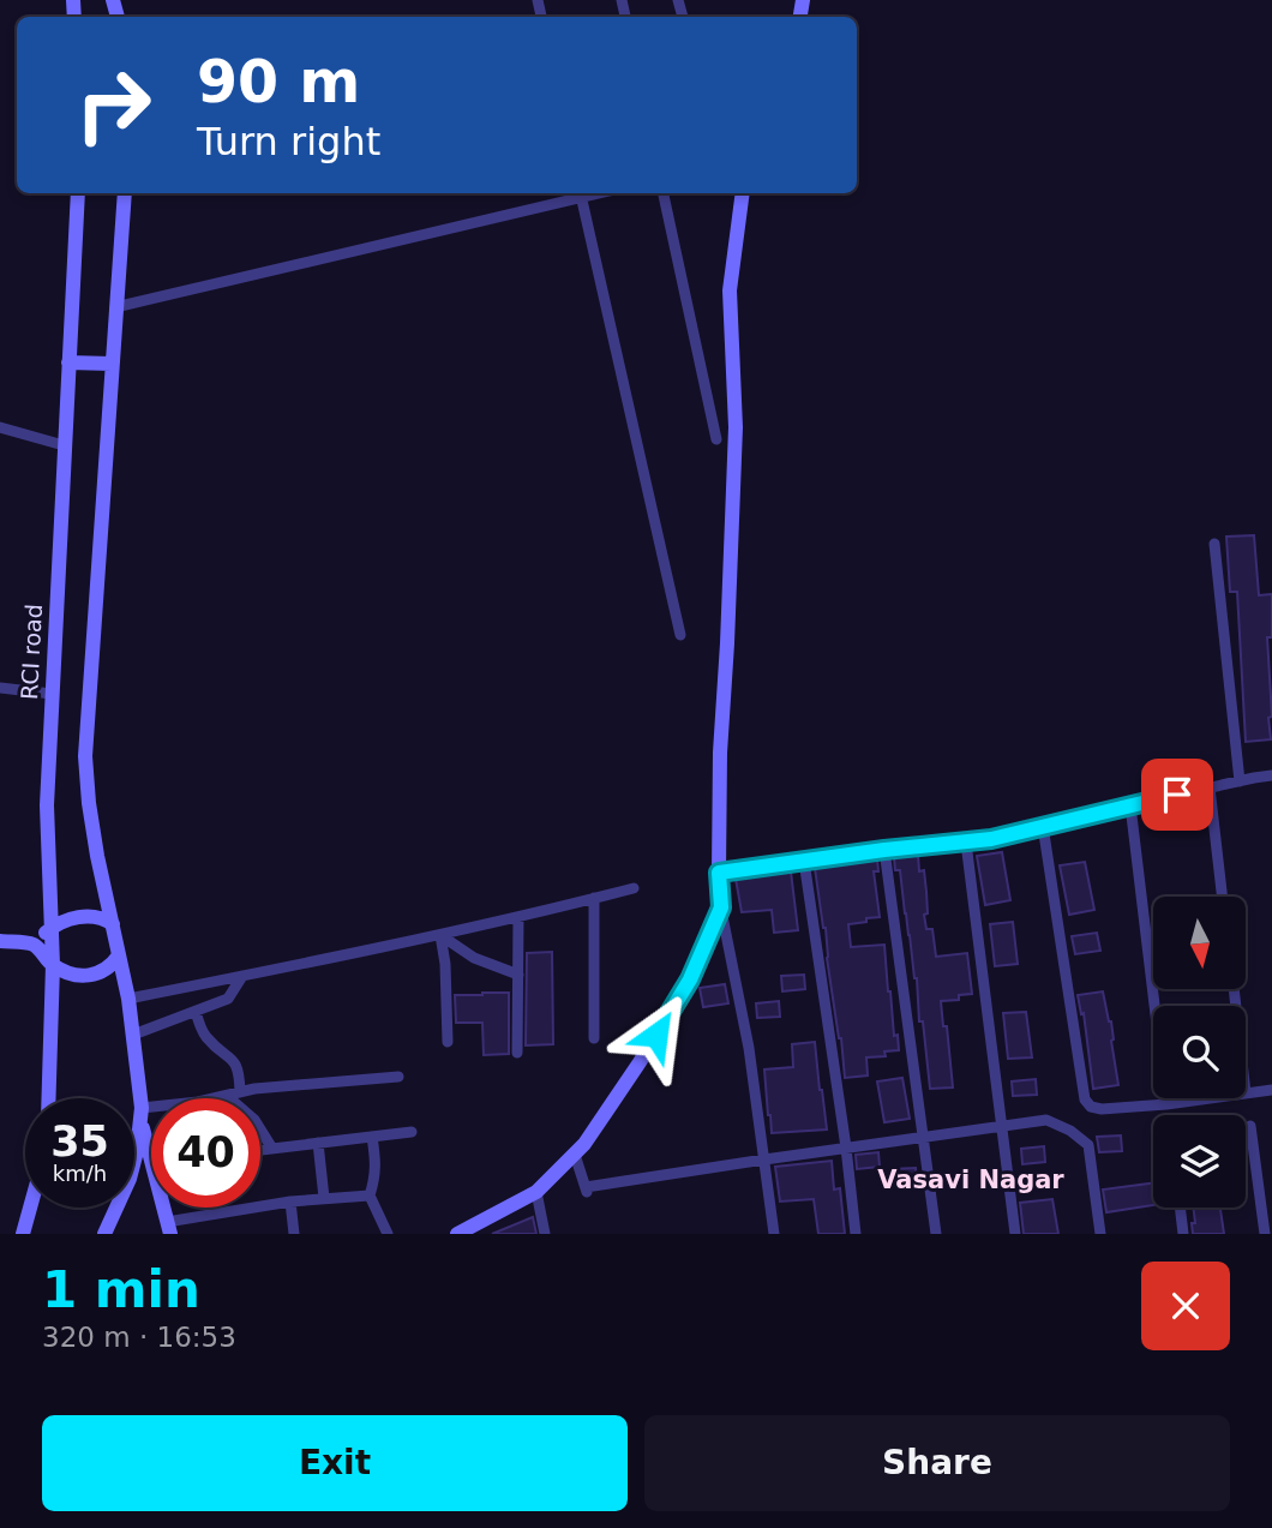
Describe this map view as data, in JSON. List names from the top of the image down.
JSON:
{
  "streets": {
    "main road": ["RCI road"]
  },
  "districts": ["Vasavi Nagar"],
  "north": "bottom",
  "page": {
    "turn": ["90 m", "Turn right"],
    "speed": "35 km/h",
    "limit": "40",
    "heading": ["1 min", "320 m · 16:53"],
    "buttons": ["Exit", "Share"]
  }
}
